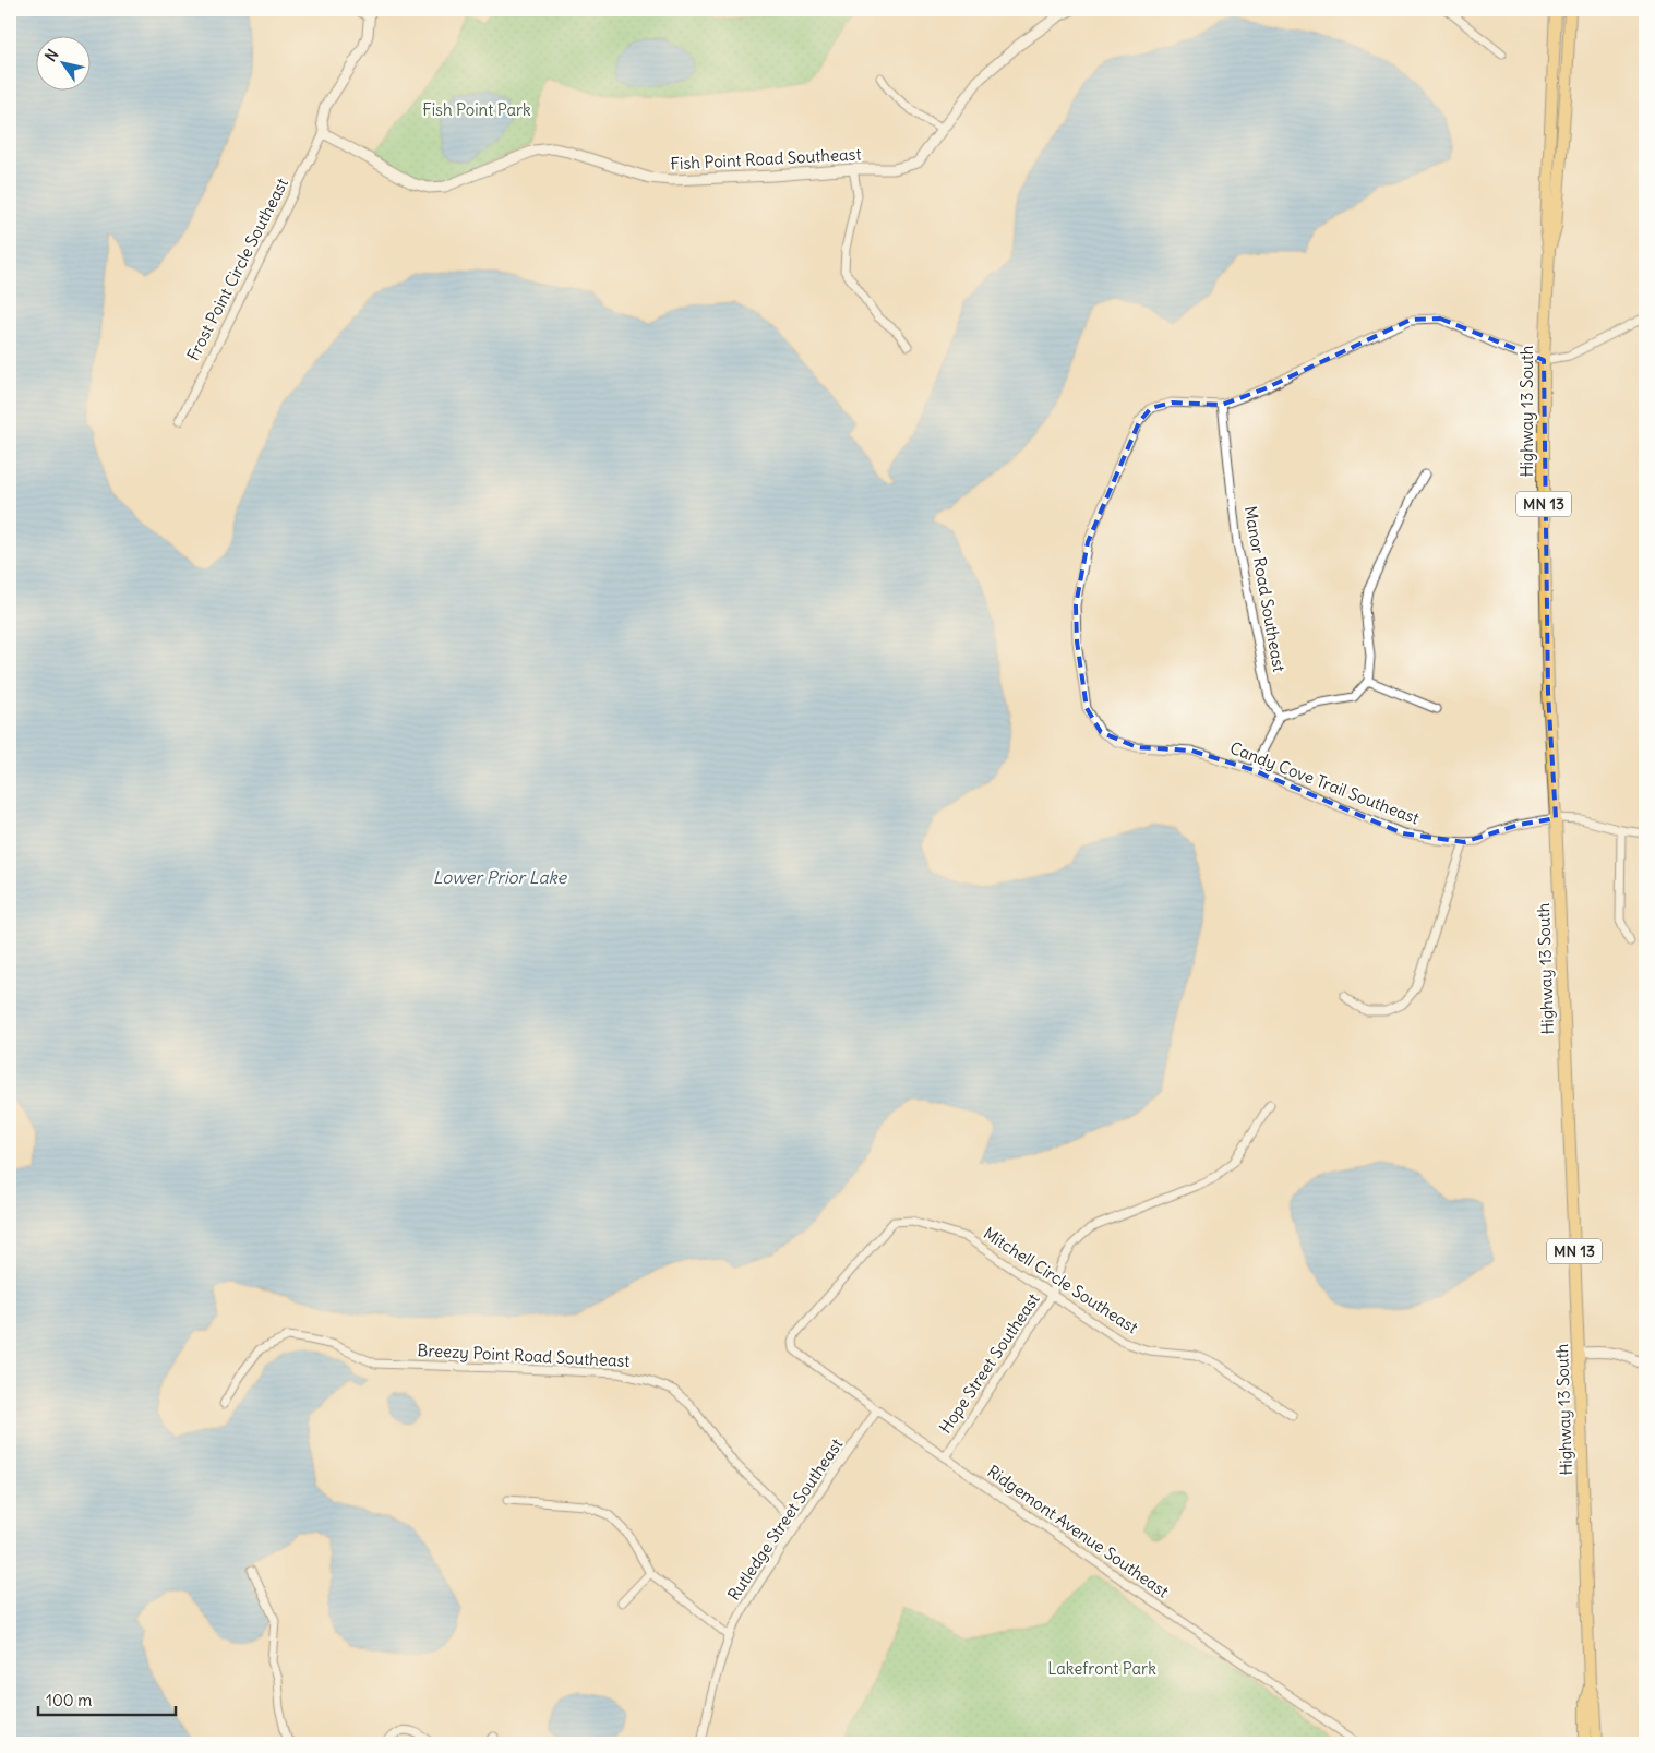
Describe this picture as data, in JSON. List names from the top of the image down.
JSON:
{
  "streets": {
    "main road": ["Highway 13 South", "MN 13"],
    "street": [
      "Fish Point Road Southeast",
      "Frost Point Circle Southeast",
      "Manor Road Southeast",
      "Candy Cove Trail Southeast",
      "Mitchell Circle Southeast",
      "Breezy Point Road Southeast",
      "Hope Street Southeast",
      "Rutledge Street Southeast",
      "Ridgemont Avenue Southeast"
    ]
  },
  "crossings": [
    ["Fish Point Road Southeast", "Frost Point Circle Southeast"],
    ["Highway 13 South", "Candy Cove Trail Southeast"],
    ["Manor Road Southeast", "Candy Cove Trail Southeast"],
    ["Mitchell Circle Southeast", "Hope Street Southeast"],
    ["Mitchell Circle Southeast", "Ridgemont Avenue Southeast"],
    ["Breezy Point Road Southeast", "Rutledge Street Southeast"],
    ["Hope Street Southeast", "Ridgemont Avenue Southeast"],
    ["Rutledge Street Southeast", "Ridgemont Avenue Southeast"]
  ],
  "water": ["Lower Prior Lake"],
  "parks": ["Fish Point Park", "Lakefront Park"],
  "scale_bar": "100 m",
  "north": "top left"
}
